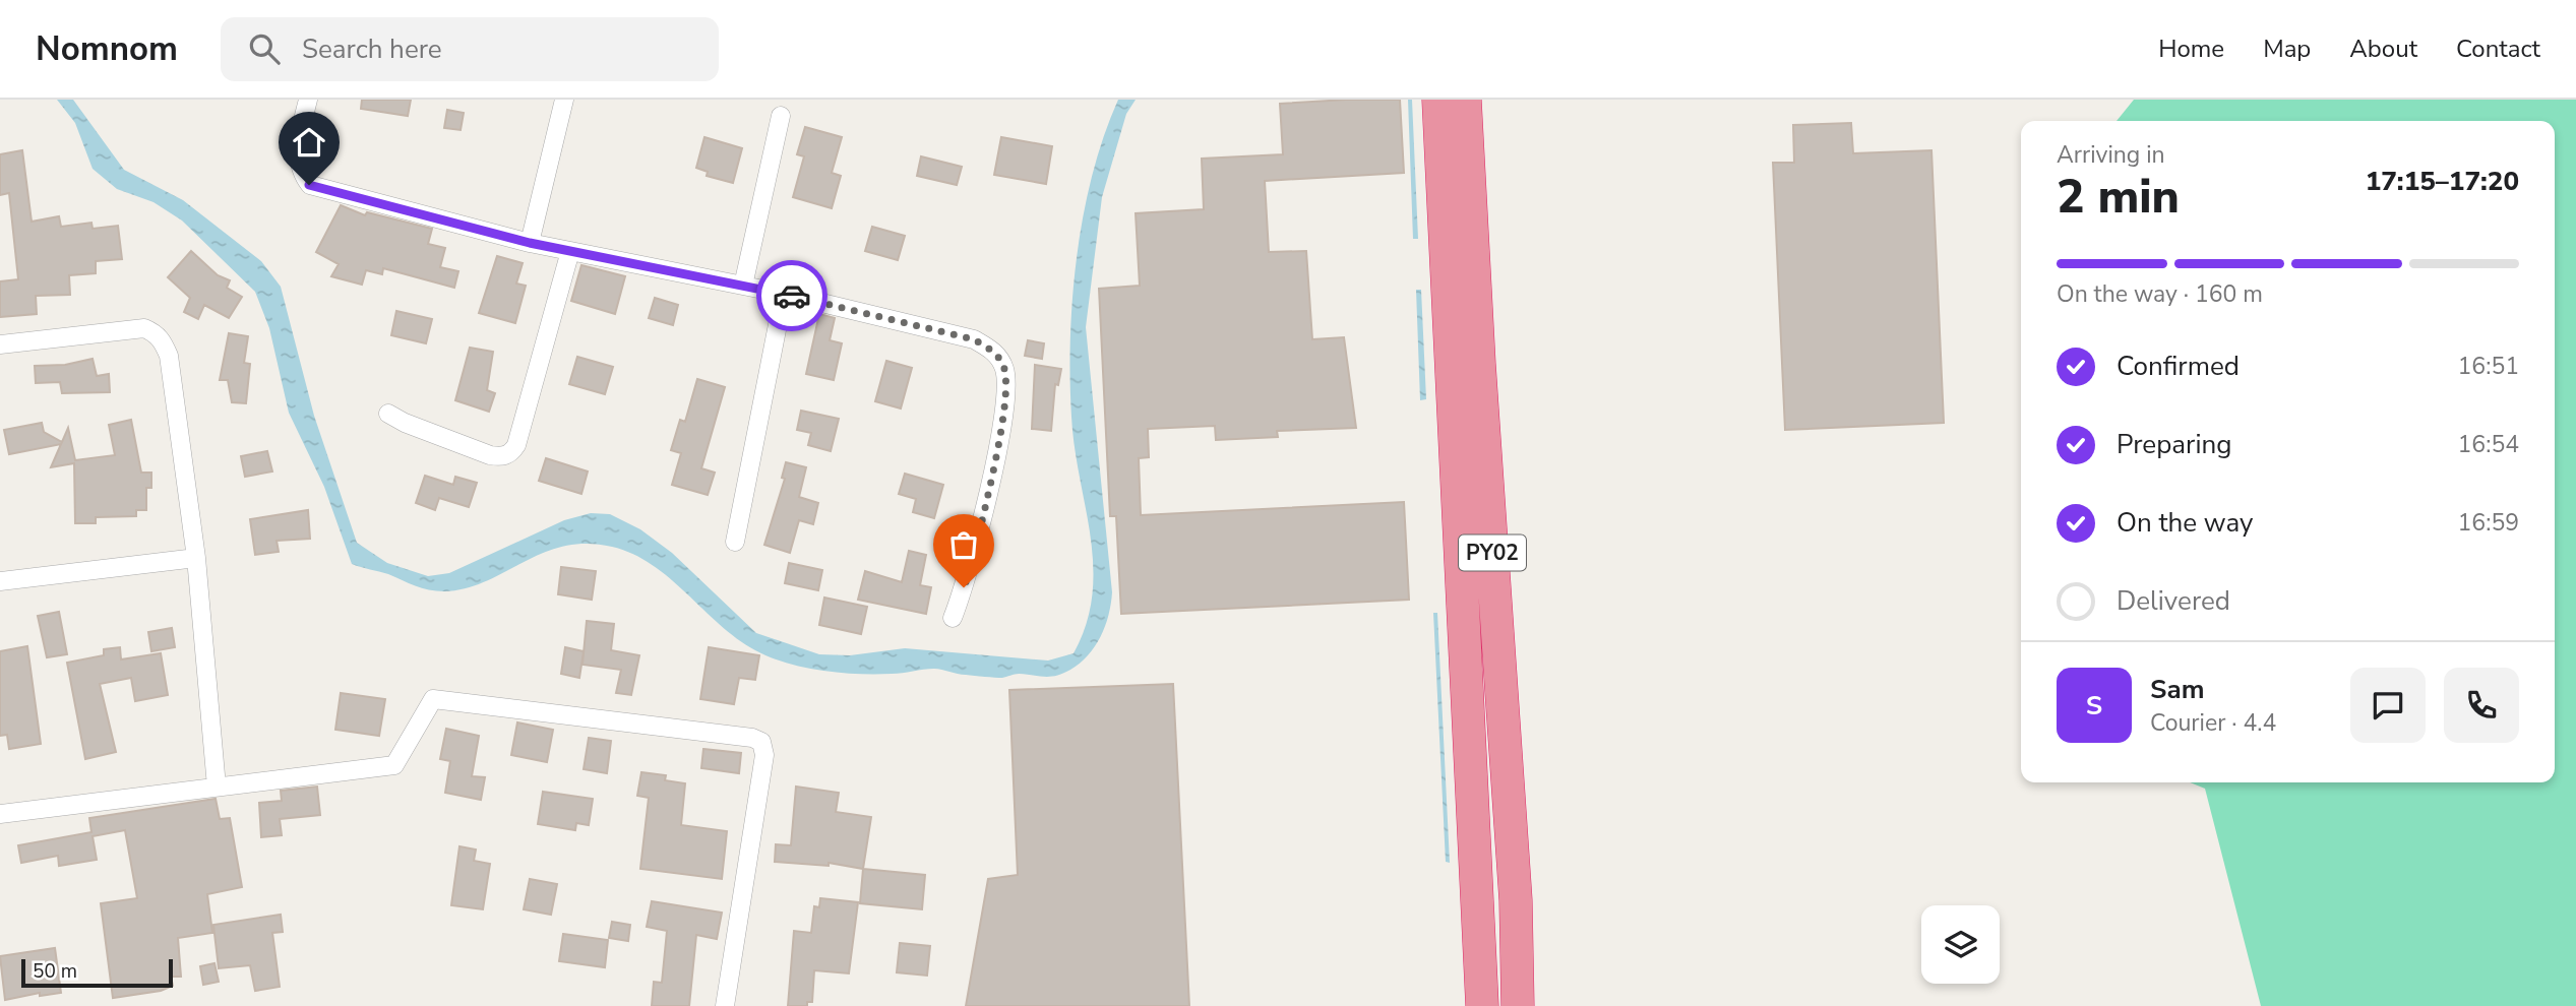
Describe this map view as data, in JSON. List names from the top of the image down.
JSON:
{
  "streets": {
    "highway": ["PY02"]
  },
  "scale_bar": "50 m",
  "page": {
    "header": "Nomnom",
    "search": "Search here",
    "nav": [
      "Home",
      "Map",
      "About",
      "Contact"
    ],
    "heading": ["2 min", "Arriving in", "17:15–17:20"],
    "panel": ["Sam", "Courier · 4.4"],
    "bar": "On the way · 160 m",
    "list": [
      ["Confirmed", "16:51"],
      ["Preparing", "16:54"],
      ["On the way", "16:59"],
      "Delivered"
    ],
    "round": "S",
    "scale": "50 m"
  }
}
